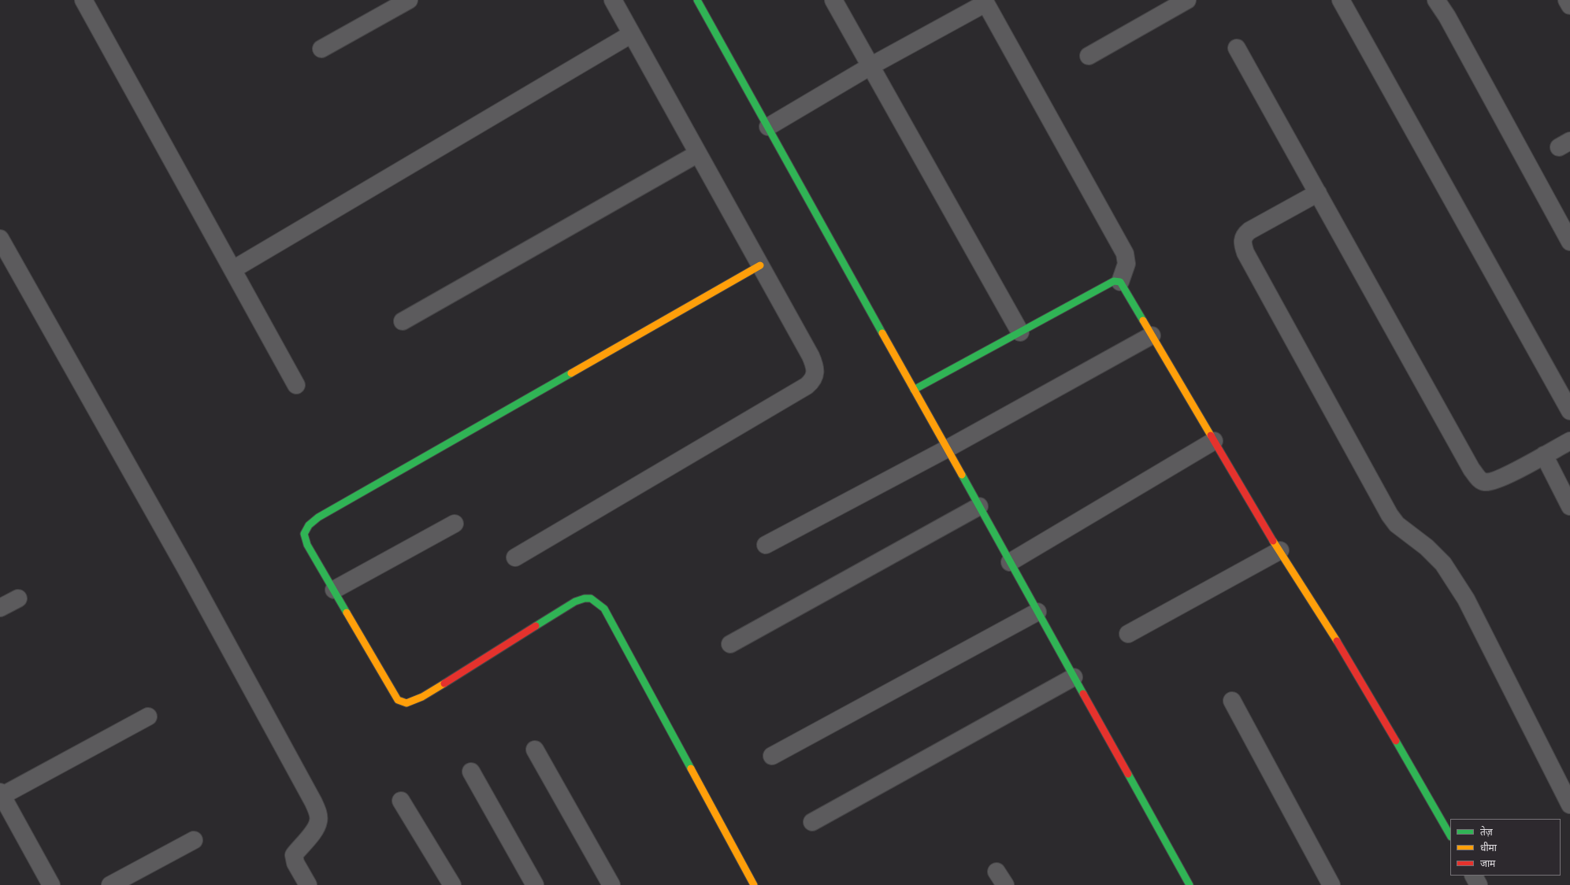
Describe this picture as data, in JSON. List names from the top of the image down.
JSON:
{
  "legend": ["तेज़", "धीमा", "जाम"]
}
